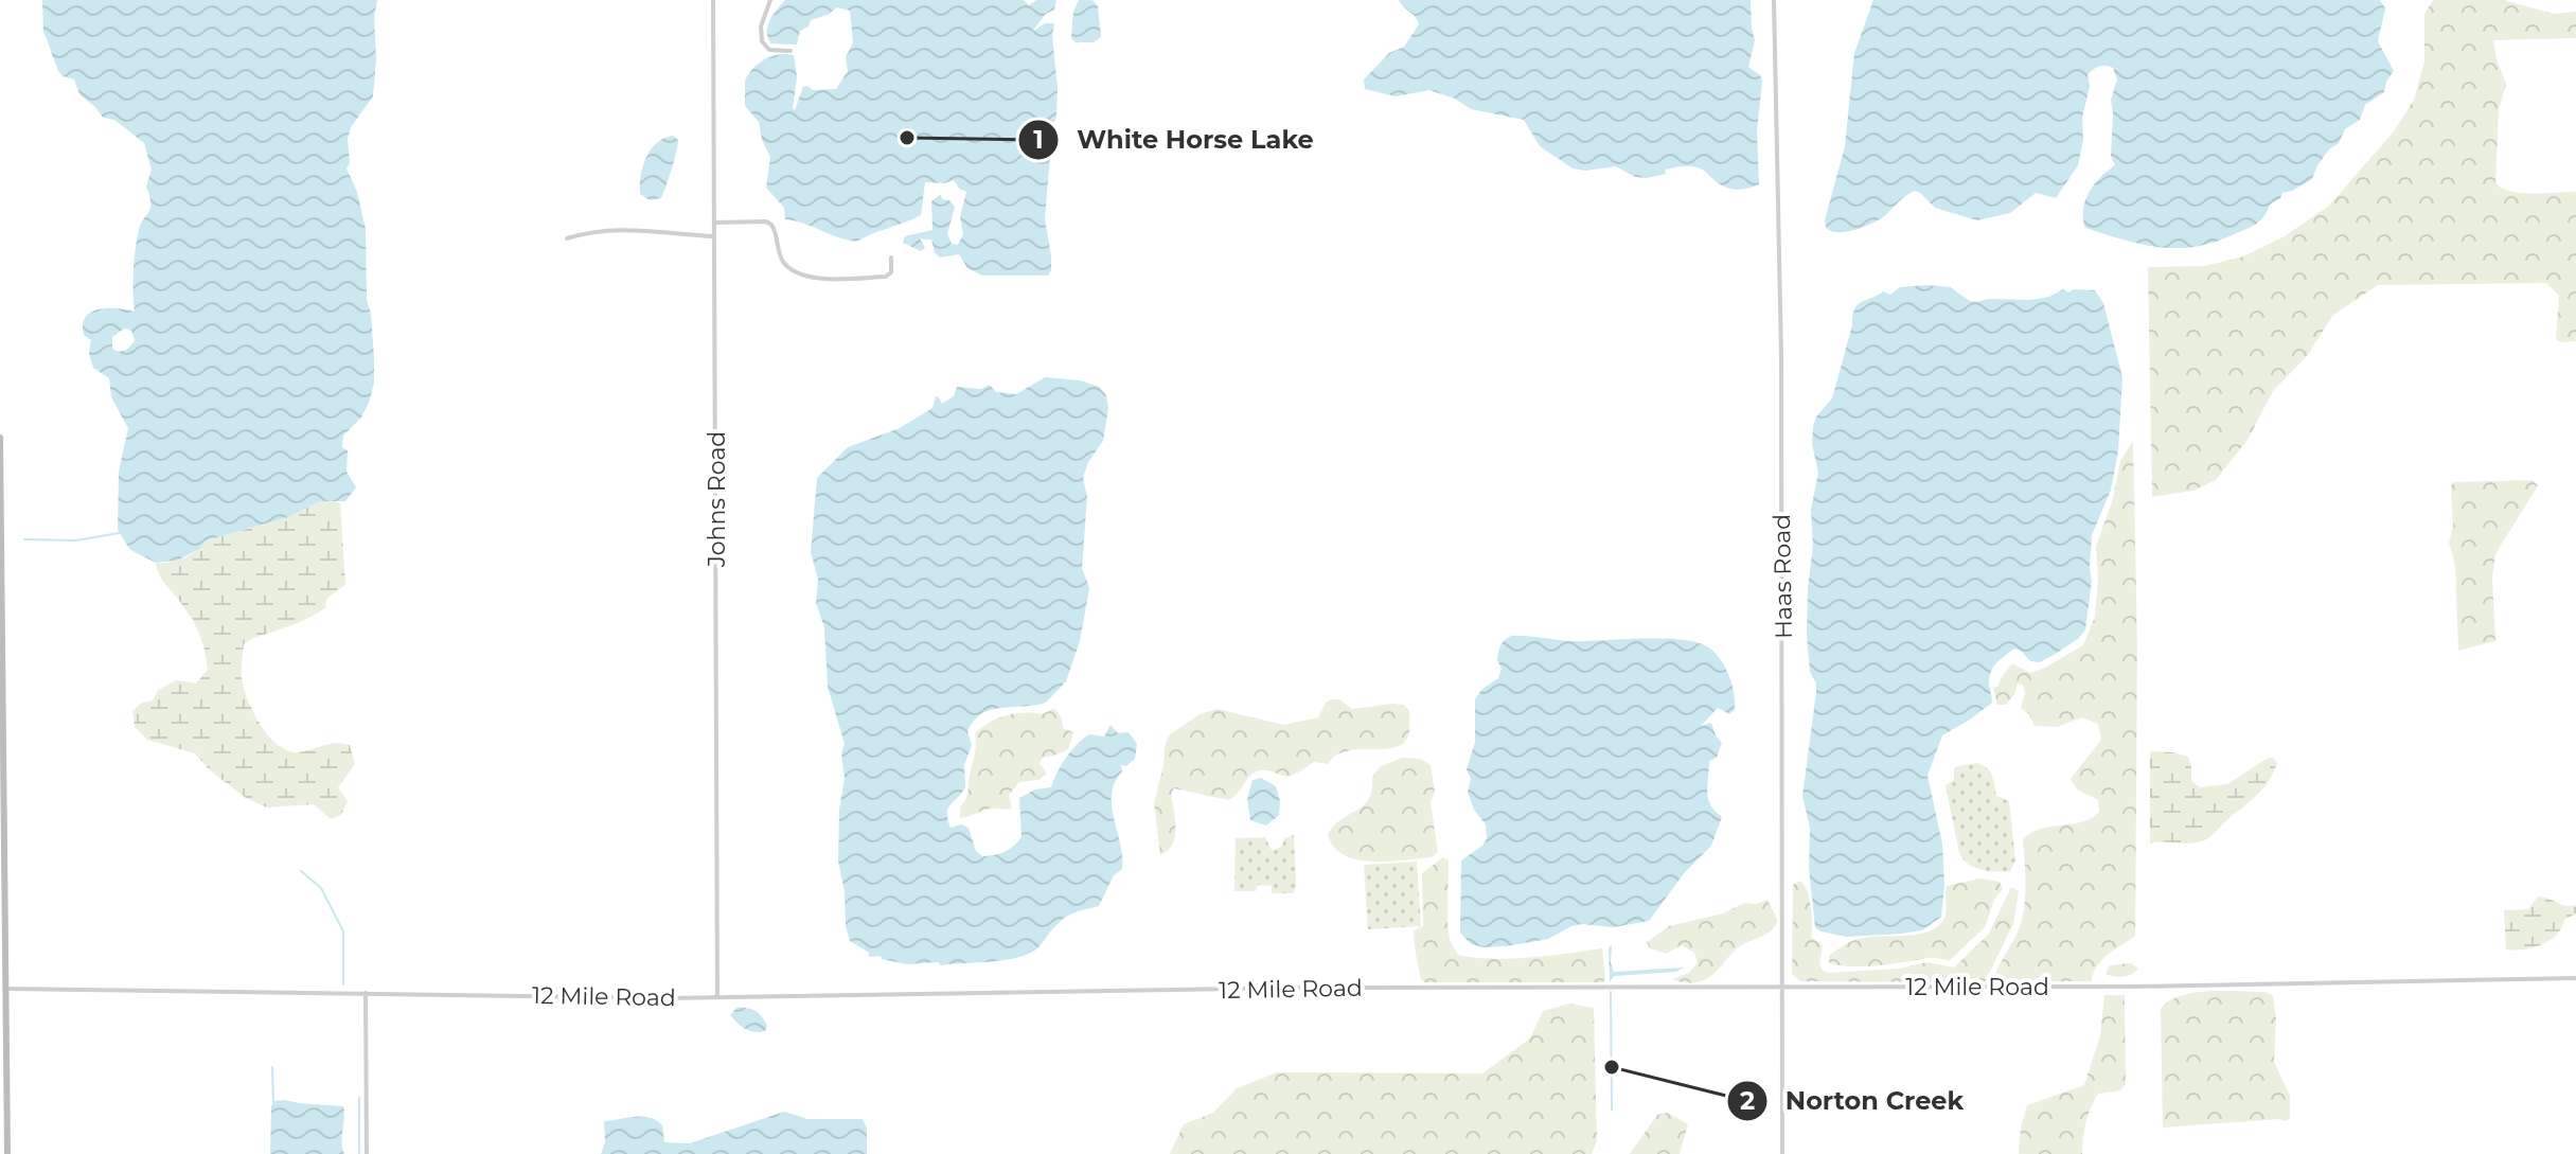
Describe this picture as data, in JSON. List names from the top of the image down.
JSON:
{
  "streets": {
    "street": ["Johns Road", "Haas Road", "12 Mile Road"]
  },
  "crossings": [
    ["Johns Road", "12 Mile Road"],
    ["Haas Road", "12 Mile Road"]
  ],
  "places": ["White Horse Lake", "Norton Creek"]
}
